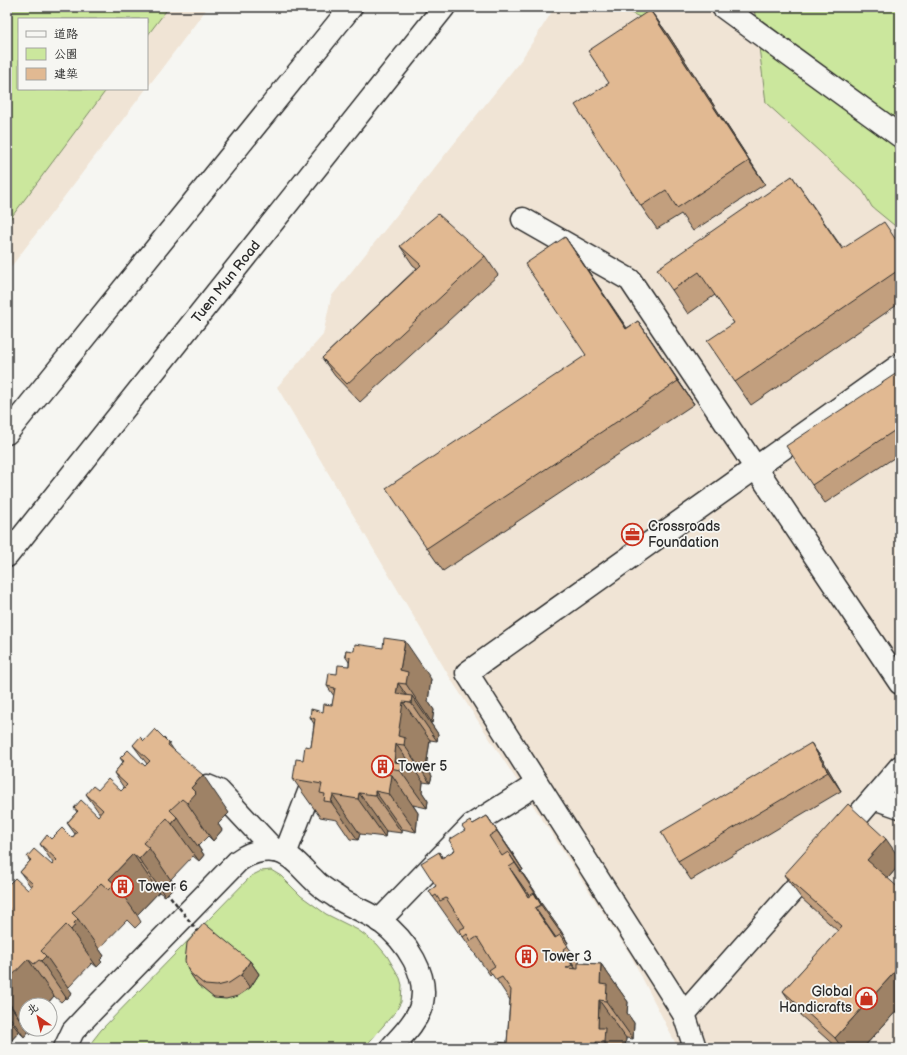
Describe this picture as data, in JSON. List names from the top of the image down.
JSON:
{
  "streets": {
    "main road": ["Tuen Mun Road"]
  },
  "places": {
    "office": ["Crossroads Foundation"],
    "building": ["Tower 5", "Tower 6", "Tower 3"],
    "shop": ["Global Handicrafts"]
  },
  "legend": ["道路", "公園", "建築"],
  "north": "top left"
}
